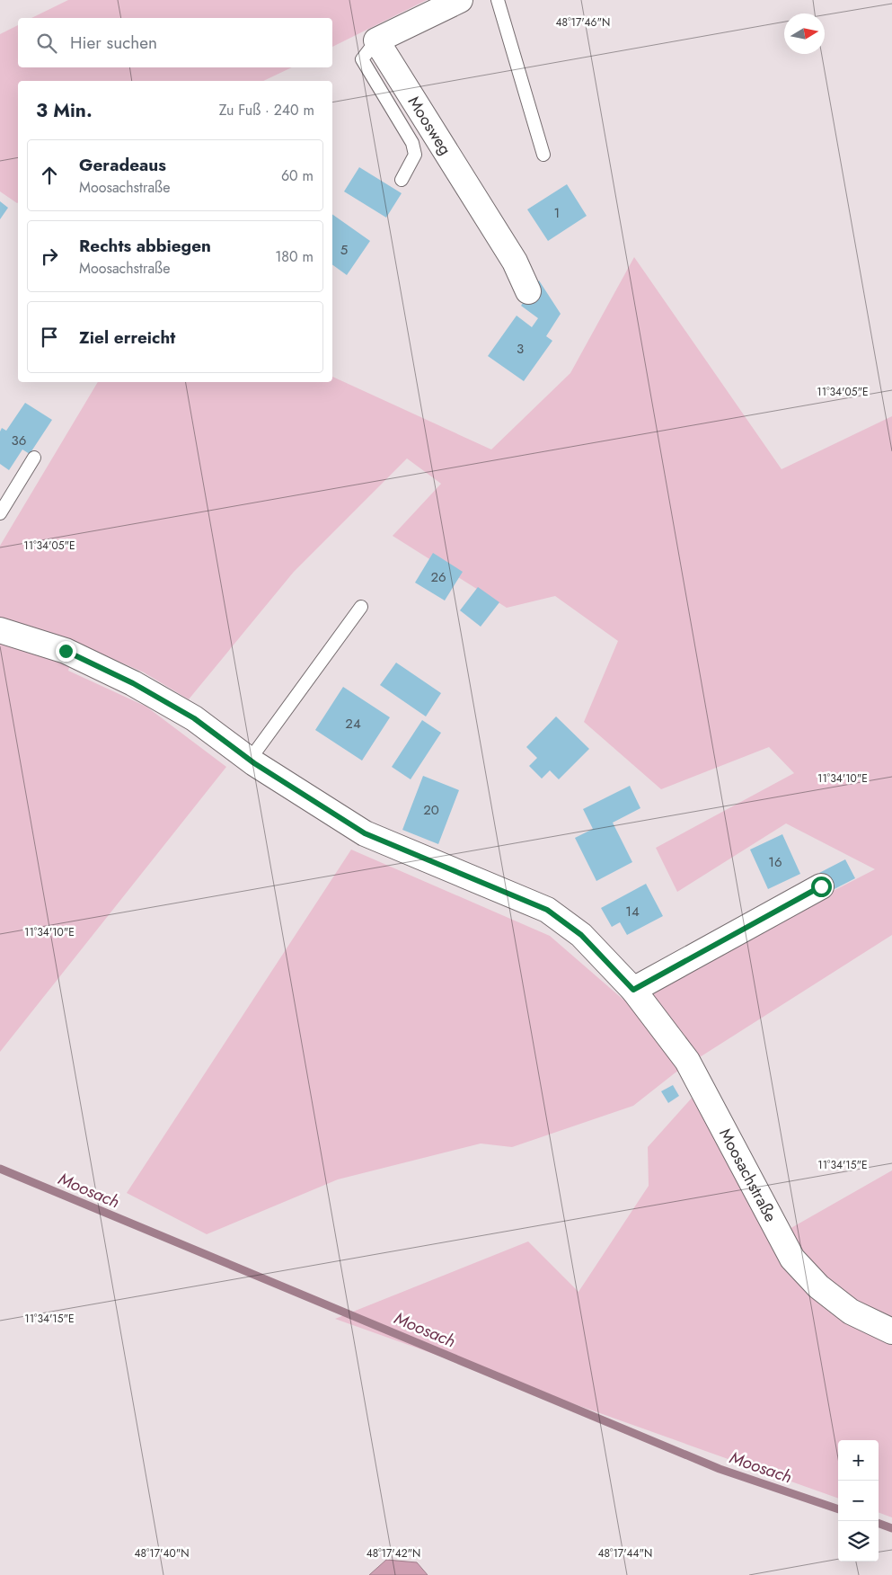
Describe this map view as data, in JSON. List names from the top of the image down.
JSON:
{
  "streets": {
    "street": ["Moosweg", "Moosachstraße"]
  },
  "water": ["Moosach"],
  "house_numbers": [
    "1",
    "5",
    "3",
    "36",
    "26",
    "24",
    "20",
    "16",
    "14"
  ],
  "north": "right",
  "page": {
    "search": "Hier suchen",
    "heading": ["3 Min.", "Zu Fuß · 240 m"],
    "list": [
      ["Geradeaus", "Moosachstraße", "60 m"],
      ["Rechts abbiegen", "Moosachstraße", "180 m"],
      "Ziel erreicht"
    ],
    "map_buttons": ["+", "−"]
  },
  "coordinates": [
    "48°17'46\"N",
    "11°34'05\"E",
    "11°34'10\"E",
    "11°34'15\"E",
    "48°17'40\"N",
    "48°17'42\"N",
    "48°17'44\"N"
  ]
}
